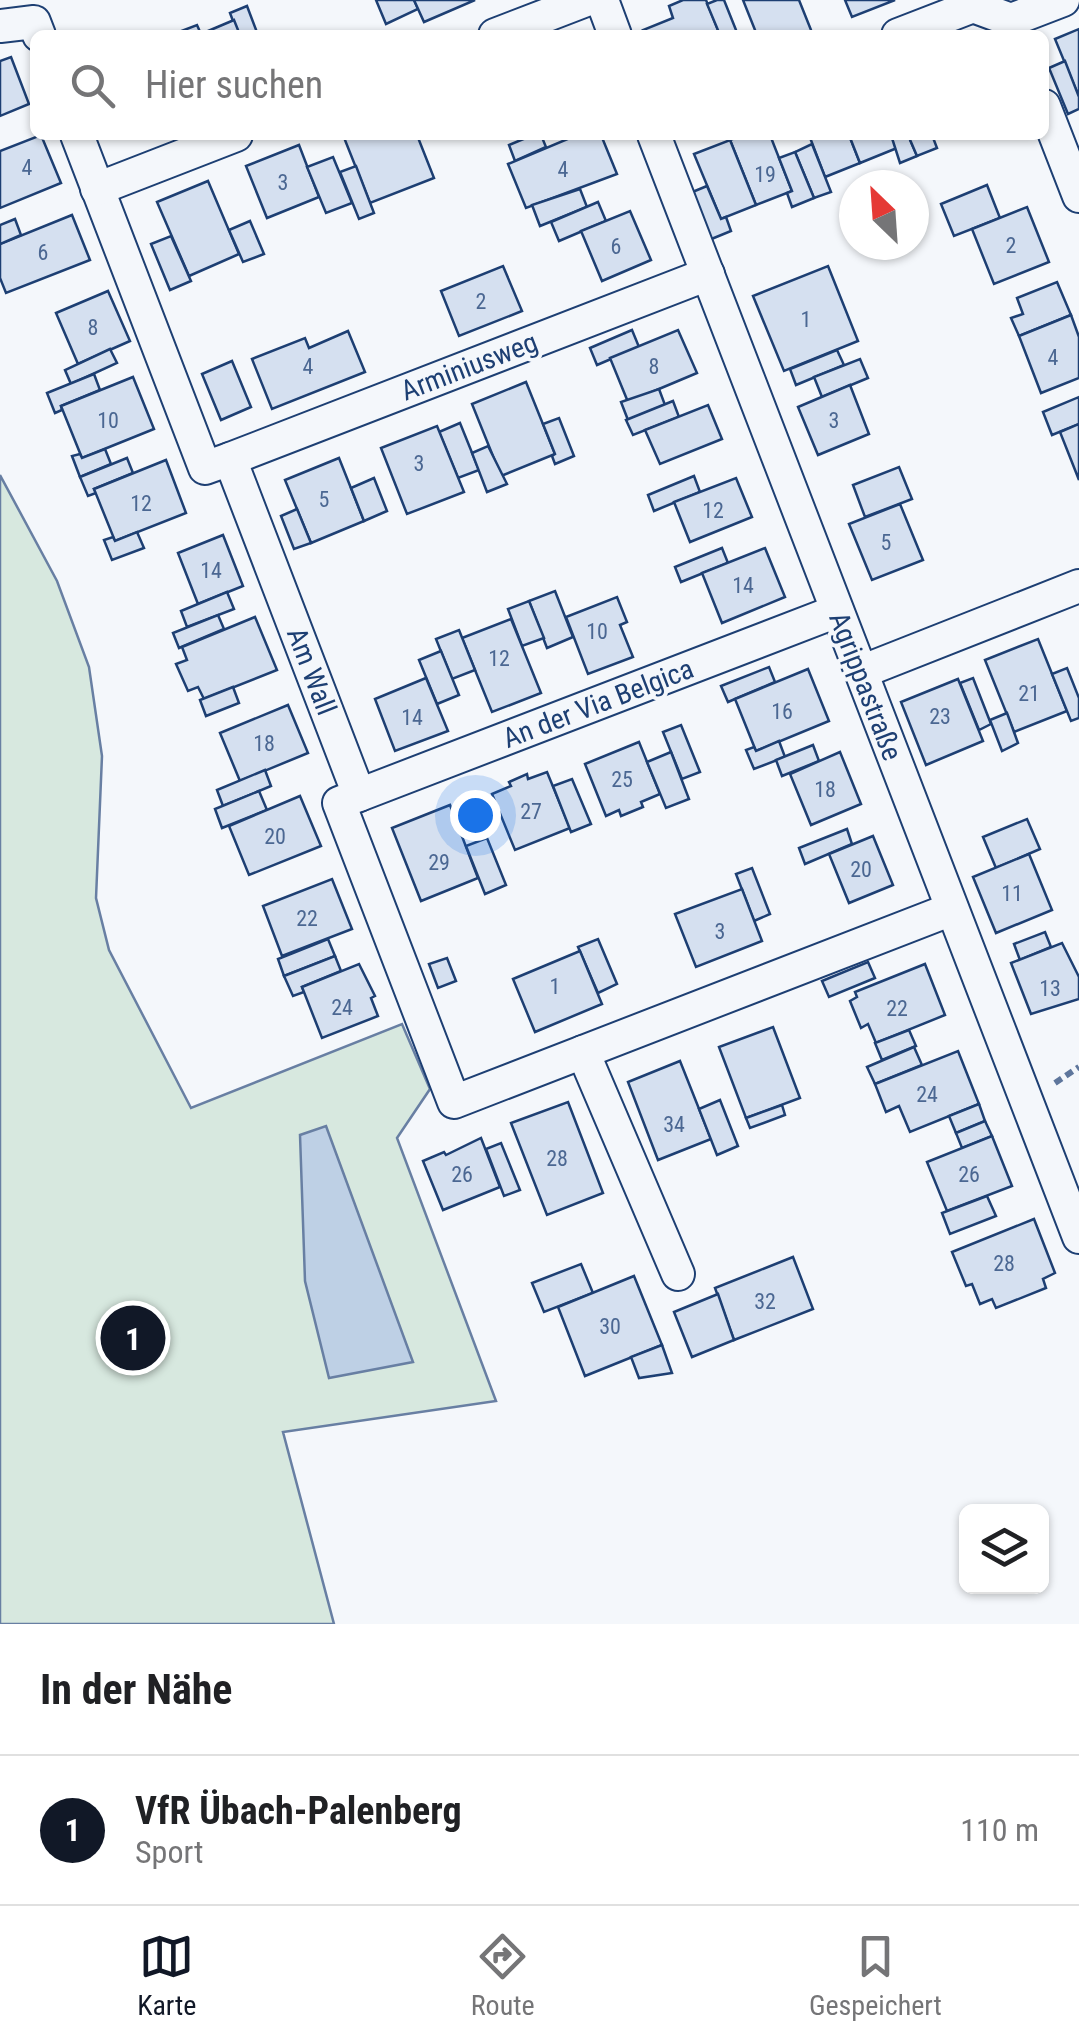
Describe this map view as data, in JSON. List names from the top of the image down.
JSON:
{
  "streets": {
    "street": [
      "Arminiusweg",
      "Am Wall",
      "Agrippastraße",
      "An der Via Belgica"
    ]
  },
  "crossings": [
    ["Arminiusweg", "Am Wall"],
    ["Arminiusweg", "Agrippastraße"],
    ["Am Wall", "An der Via Belgica"],
    ["Agrippastraße", "An der Via Belgica"]
  ],
  "house_numbers": [
    "4",
    "4",
    "19",
    "3",
    "2",
    "6",
    "6",
    "2",
    "1",
    "8",
    "4",
    "4",
    "8",
    "10",
    "3",
    "3",
    "5",
    "12",
    "12",
    "5",
    "14",
    "14",
    "10",
    "12",
    "21",
    "16",
    "23",
    "14",
    "18",
    "25",
    "18",
    "27",
    "20",
    "29",
    "20",
    "11",
    "22",
    "3",
    "1",
    "13",
    "24",
    "22",
    "24",
    "34",
    "28",
    "26",
    "26",
    "28",
    "32",
    "30"
  ],
  "north": "top left",
  "page": {
    "search": "Hier suchen",
    "pins": "1",
    "heading": "In der Nähe",
    "list": [
      {
        "mark": "1",
        "name": "VfR Übach-Palenberg",
        "note": "Sport",
        "value": "110 m"
      }
    ],
    "nav": ["Karte", "Route", "Gespeichert"]
  }
}
